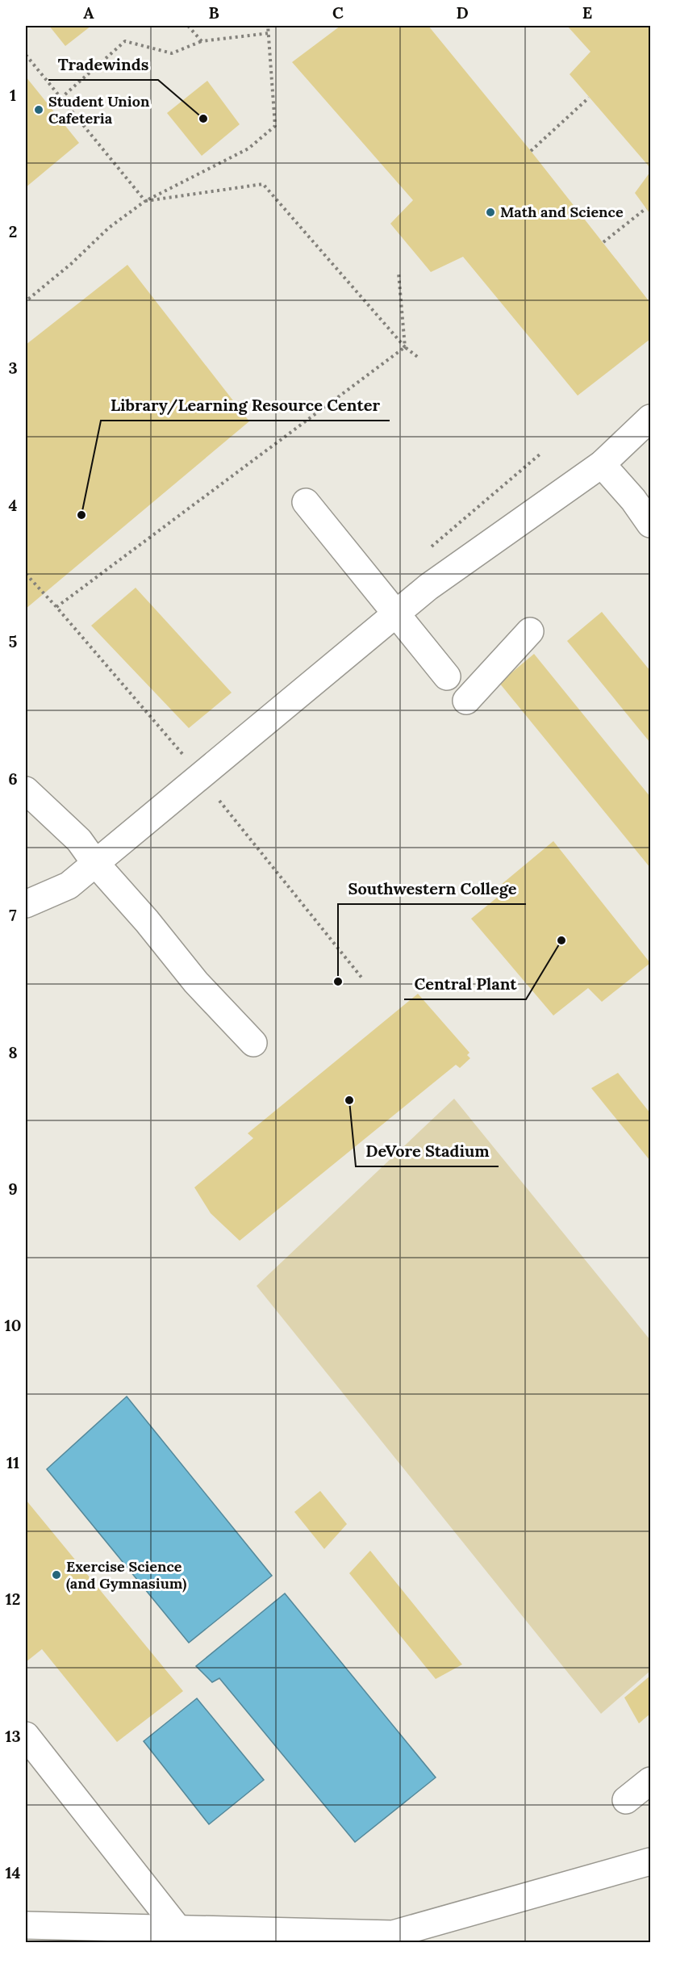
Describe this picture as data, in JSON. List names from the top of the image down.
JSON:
{
  "places": [
    "Student Union Cafeteria",
    "Tradewinds",
    "Math and Science",
    "Library/Learning Resource Center",
    "Central Plant",
    "Southwestern College",
    "DeVore Stadium",
    "Exercise Science (and Gymnasium)"
  ],
  "grid": {
    "columns": [
      "A",
      "B",
      "C",
      "D",
      "E"
    ],
    "rows": [
      "1",
      "2",
      "3",
      "4",
      "5",
      "6",
      "7",
      "8",
      "9",
      "10",
      "11",
      "12",
      "13",
      "14"
    ]
  }
}
